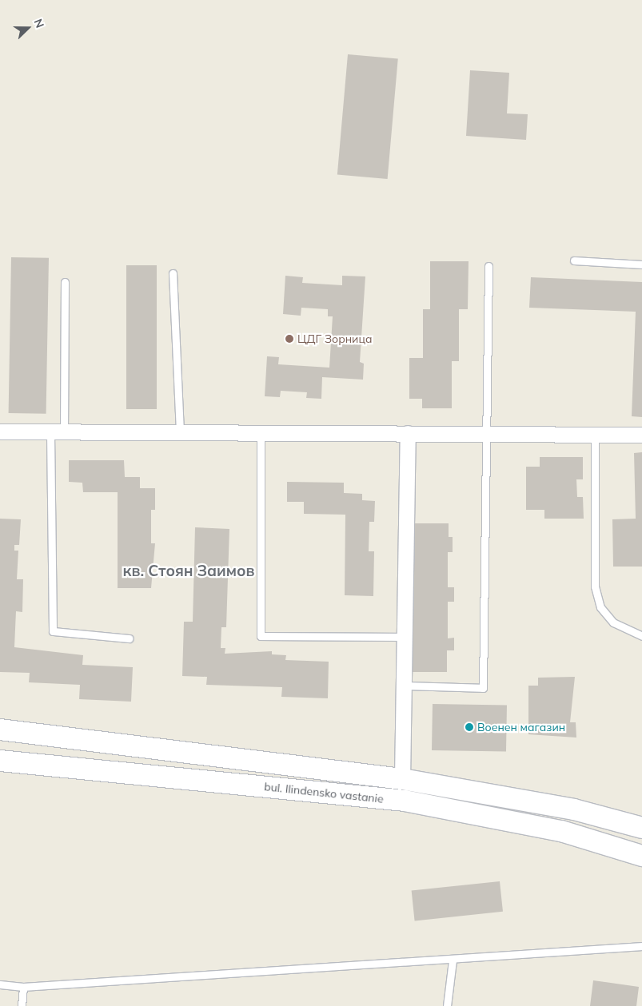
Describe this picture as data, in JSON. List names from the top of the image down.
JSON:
{
  "streets": {
    "main road": ["bul. Ilindensko vastanie"]
  },
  "districts": ["кв. Стоян Заимов"],
  "places": ["ЦДГ Зорница", "Военен магазин"],
  "north": "right"
}
